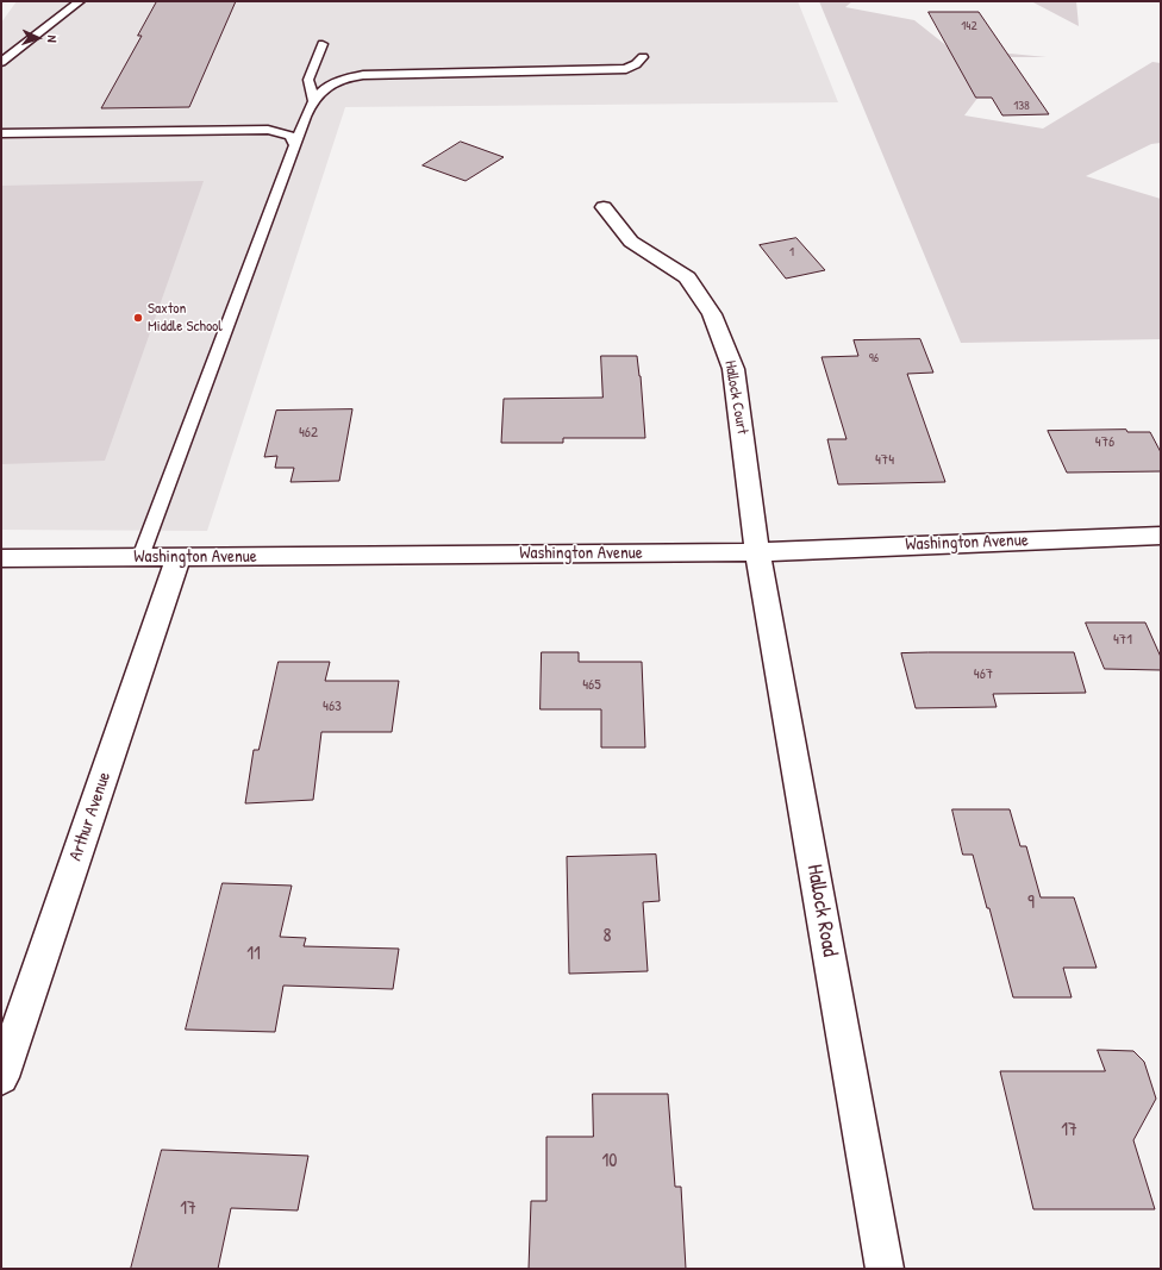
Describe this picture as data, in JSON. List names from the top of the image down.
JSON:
{
  "streets": {
    "street": [
      "Hallock Court",
      "Washington Avenue",
      "Arthur Avenue",
      "Hallock Road"
    ]
  },
  "crossings": [
    ["Hallock Court", "Washington Avenue"],
    ["Hallock Court", "Hallock Road"],
    ["Washington Avenue", "Arthur Avenue"],
    ["Washington Avenue", "Hallock Road"]
  ],
  "places": ["Saxton Middle School"],
  "house_numbers": [
    "142",
    "138",
    "1",
    "96",
    "462",
    "476",
    "474",
    "471",
    "467",
    "465",
    "463",
    "9",
    "8",
    "11",
    "17",
    "10",
    "17"
  ],
  "north": "right"
}
